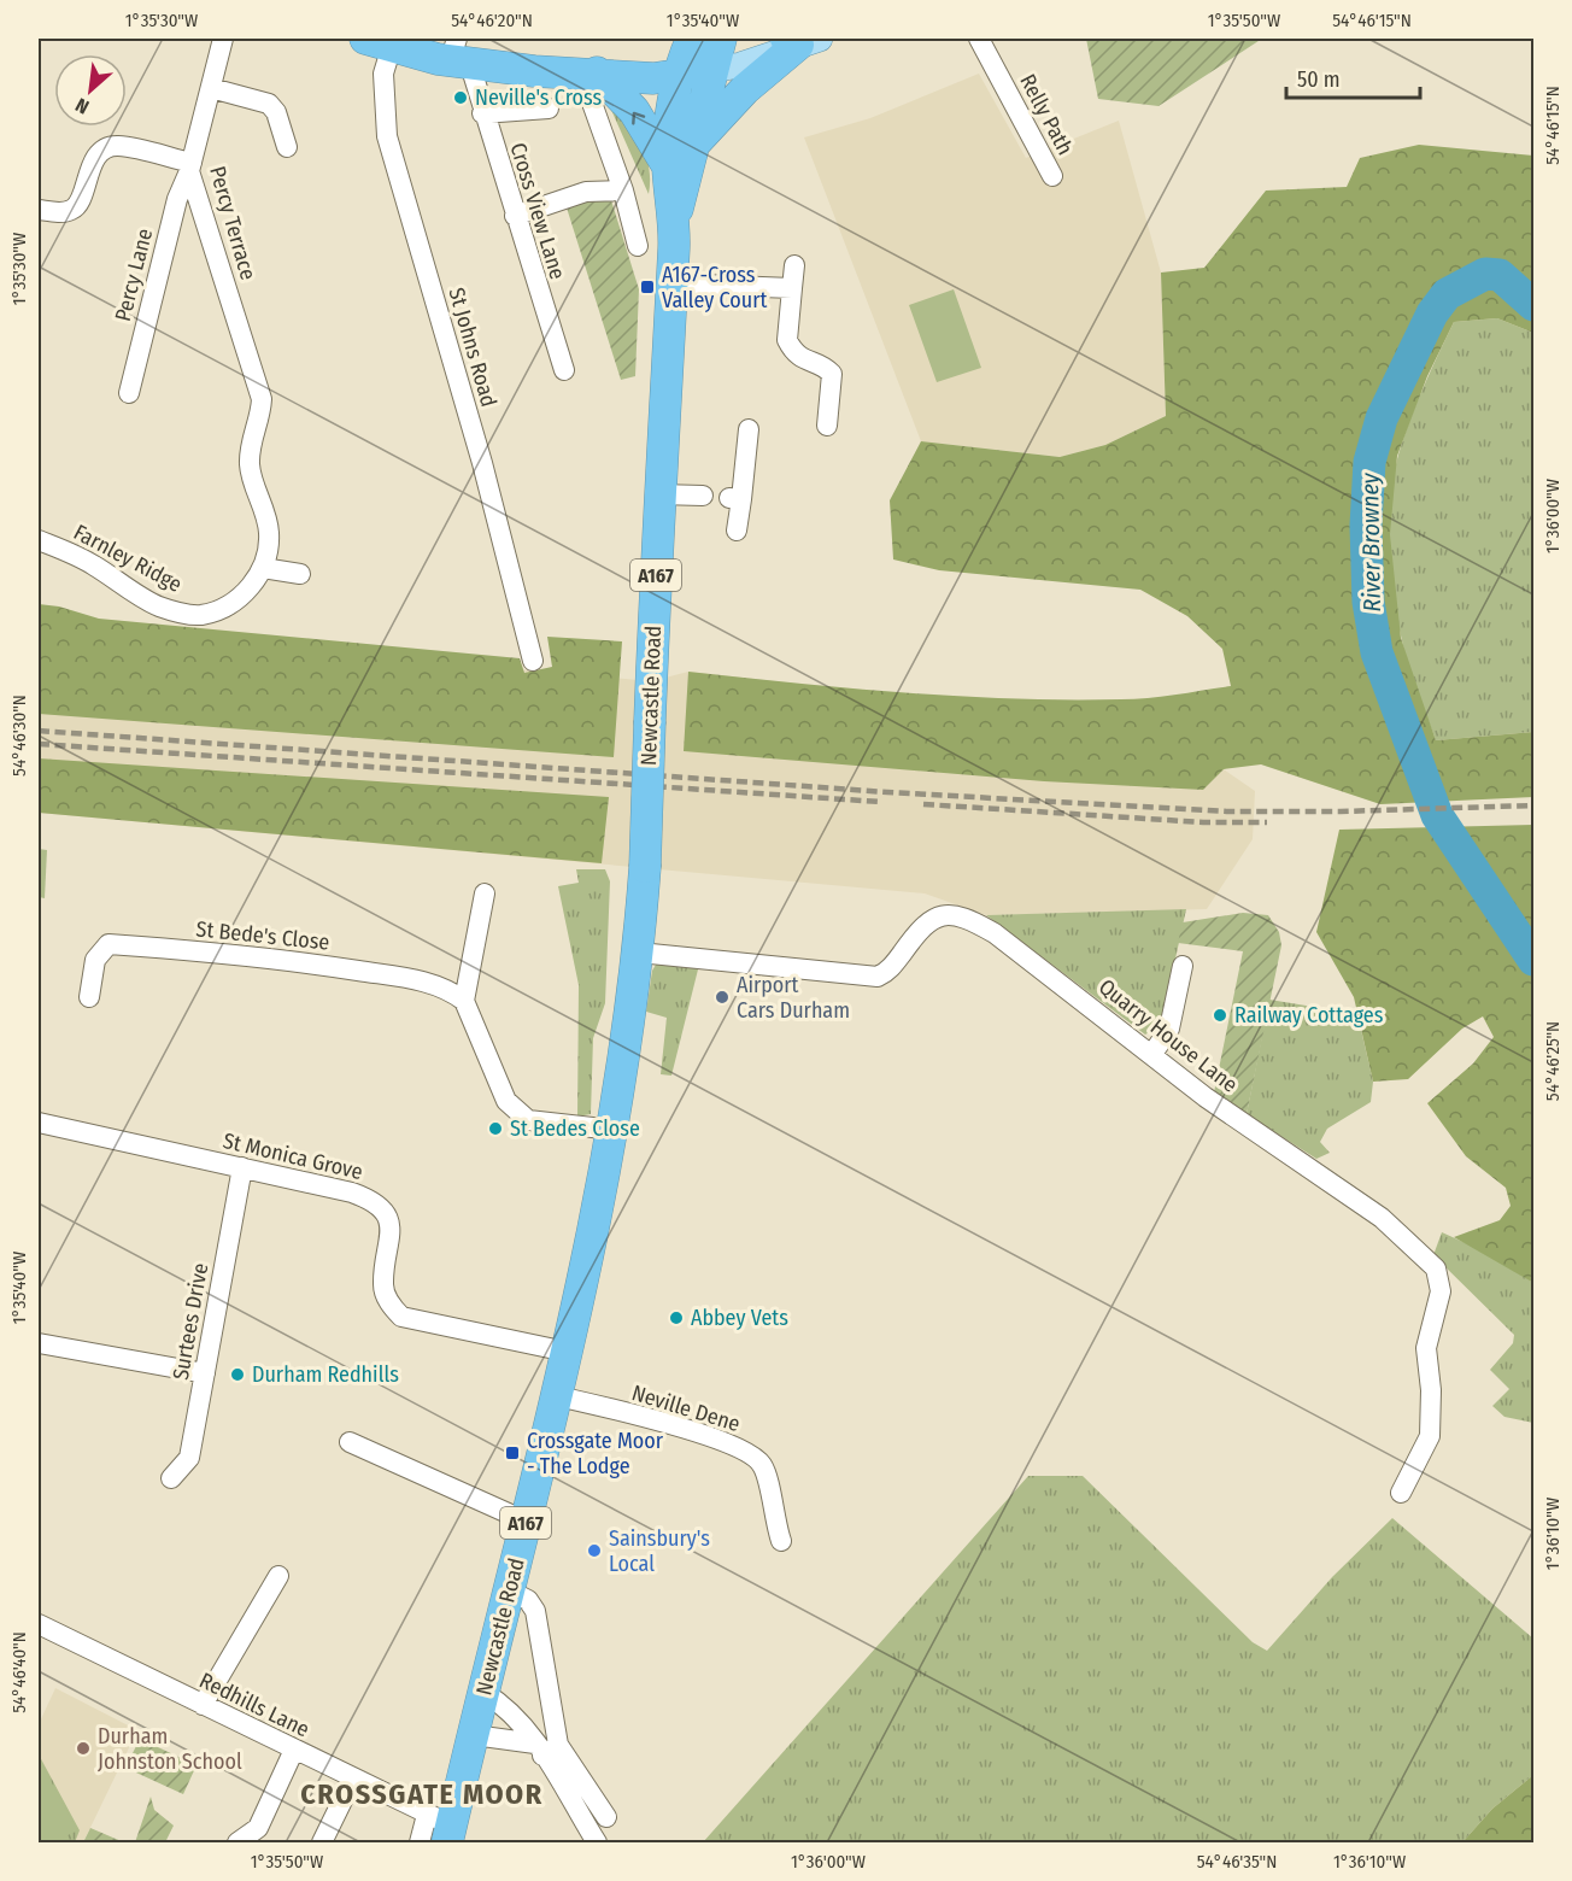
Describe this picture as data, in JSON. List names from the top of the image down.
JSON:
{
  "streets": {
    "highway": ["A167", "Newcastle Road"],
    "street": [
      "Relly Path",
      "Cross View Lane",
      "Percy Terrace",
      "Percy Lane",
      "St Johns Road",
      "Farnley Ridge",
      "St Bede's Close",
      "Quarry House Lane",
      "St Monica Grove",
      "Surtees Drive",
      "Neville Dene",
      "Redhills Lane"
    ]
  },
  "crossings": [
    ["Percy Terrace", "Percy Lane"],
    ["Percy Terrace", "Farnley Ridge"],
    ["Newcastle Road", "Quarry House Lane"],
    ["Newcastle Road", "St Monica Grove"],
    ["Newcastle Road", "Neville Dene"],
    ["Newcastle Road", "Redhills Lane"],
    ["St Monica Grove", "Surtees Drive"]
  ],
  "districts": ["CROSSGATE MOOR"],
  "water": ["River Browney"],
  "places": {
    "other": [
      "Neville's Cross",
      "Airport Cars Durham",
      "Railway Cottages",
      "St Bedes Close",
      "Abbey Vets",
      "Durham Redhills",
      "Sainsbury's Local",
      "Durham Johnston School"
    ],
    "transit": ["A167-Cross Valley Court", "Crossgate Moor - The Lodge"]
  },
  "scale_bar": "50 m",
  "north": "bottom left",
  "coordinates": [
    "1°35'30\"W",
    "54°46'20\"N",
    "1°35'40\"W",
    "1°35'50\"W",
    "54°46'15\"N",
    "1°36'00\"W",
    "54°46'30\"N",
    "54°46'25\"N",
    "1°36'10\"W",
    "54°46'40\"N",
    "54°46'35\"N"
  ]
}
